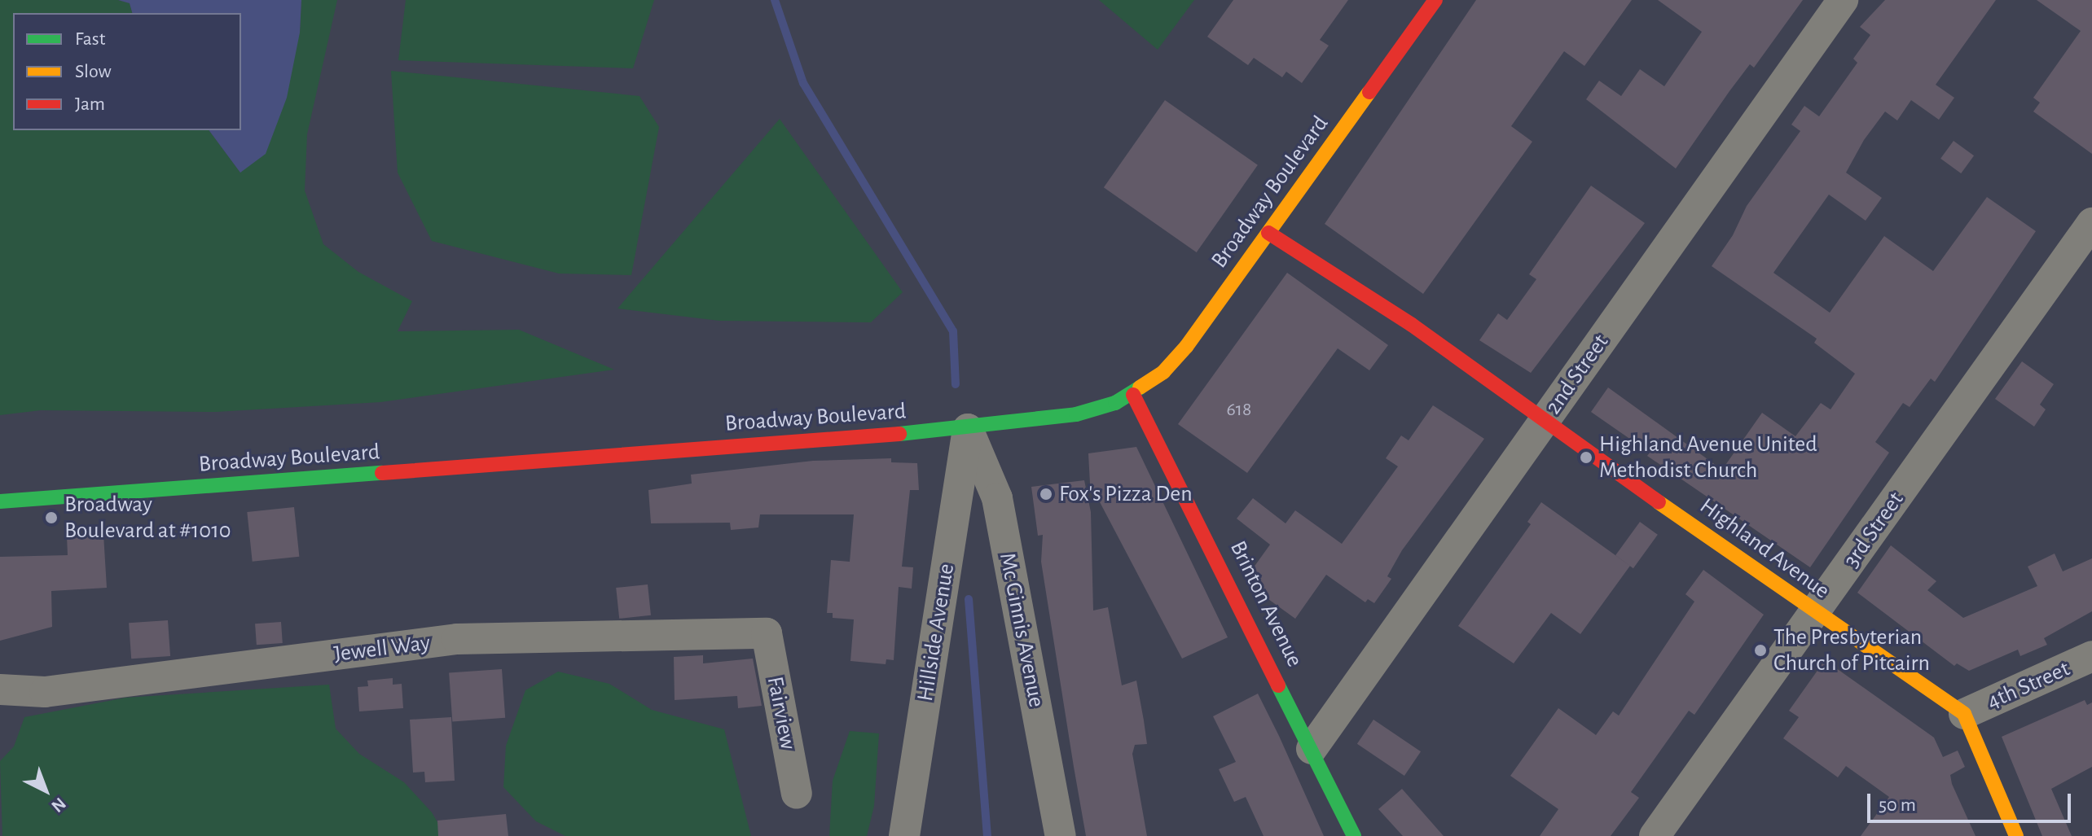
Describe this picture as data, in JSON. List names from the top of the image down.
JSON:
{
  "streets": {
    "main road": ["Broadway Boulevard", "Highland Avenue", "Brinton Avenue"],
    "street": [
      "2nd Street",
      "3rd Street",
      "Mc Ginnis Avenue",
      "Hillside Avenue",
      "Jewell Way",
      "4th Street",
      "Fairview"
    ]
  },
  "crossings": [
    ["Broadway Boulevard", "Highland Avenue"],
    ["Broadway Boulevard", "Brinton Avenue"],
    ["Broadway Boulevard", "Mc Ginnis Avenue"],
    ["Broadway Boulevard", "Hillside Avenue"],
    ["2nd Street", "Highland Avenue"],
    ["2nd Street", "Brinton Avenue"],
    ["3rd Street", "Highland Avenue"],
    ["Highland Avenue", "4th Street"],
    ["Mc Ginnis Avenue", "Hillside Avenue"],
    ["Jewell Way", "Fairview"]
  ],
  "places": [
    "Highland Avenue United Methodist Church",
    "Fox's Pizza Den",
    "Broadway Boulevard at #1010",
    "The Presbyterian Church of Pitcairn"
  ],
  "house_numbers": ["618"],
  "legend": ["Fast", "Slow", "Jam"],
  "scale_bar": "50 m",
  "north": "bottom right"
}
